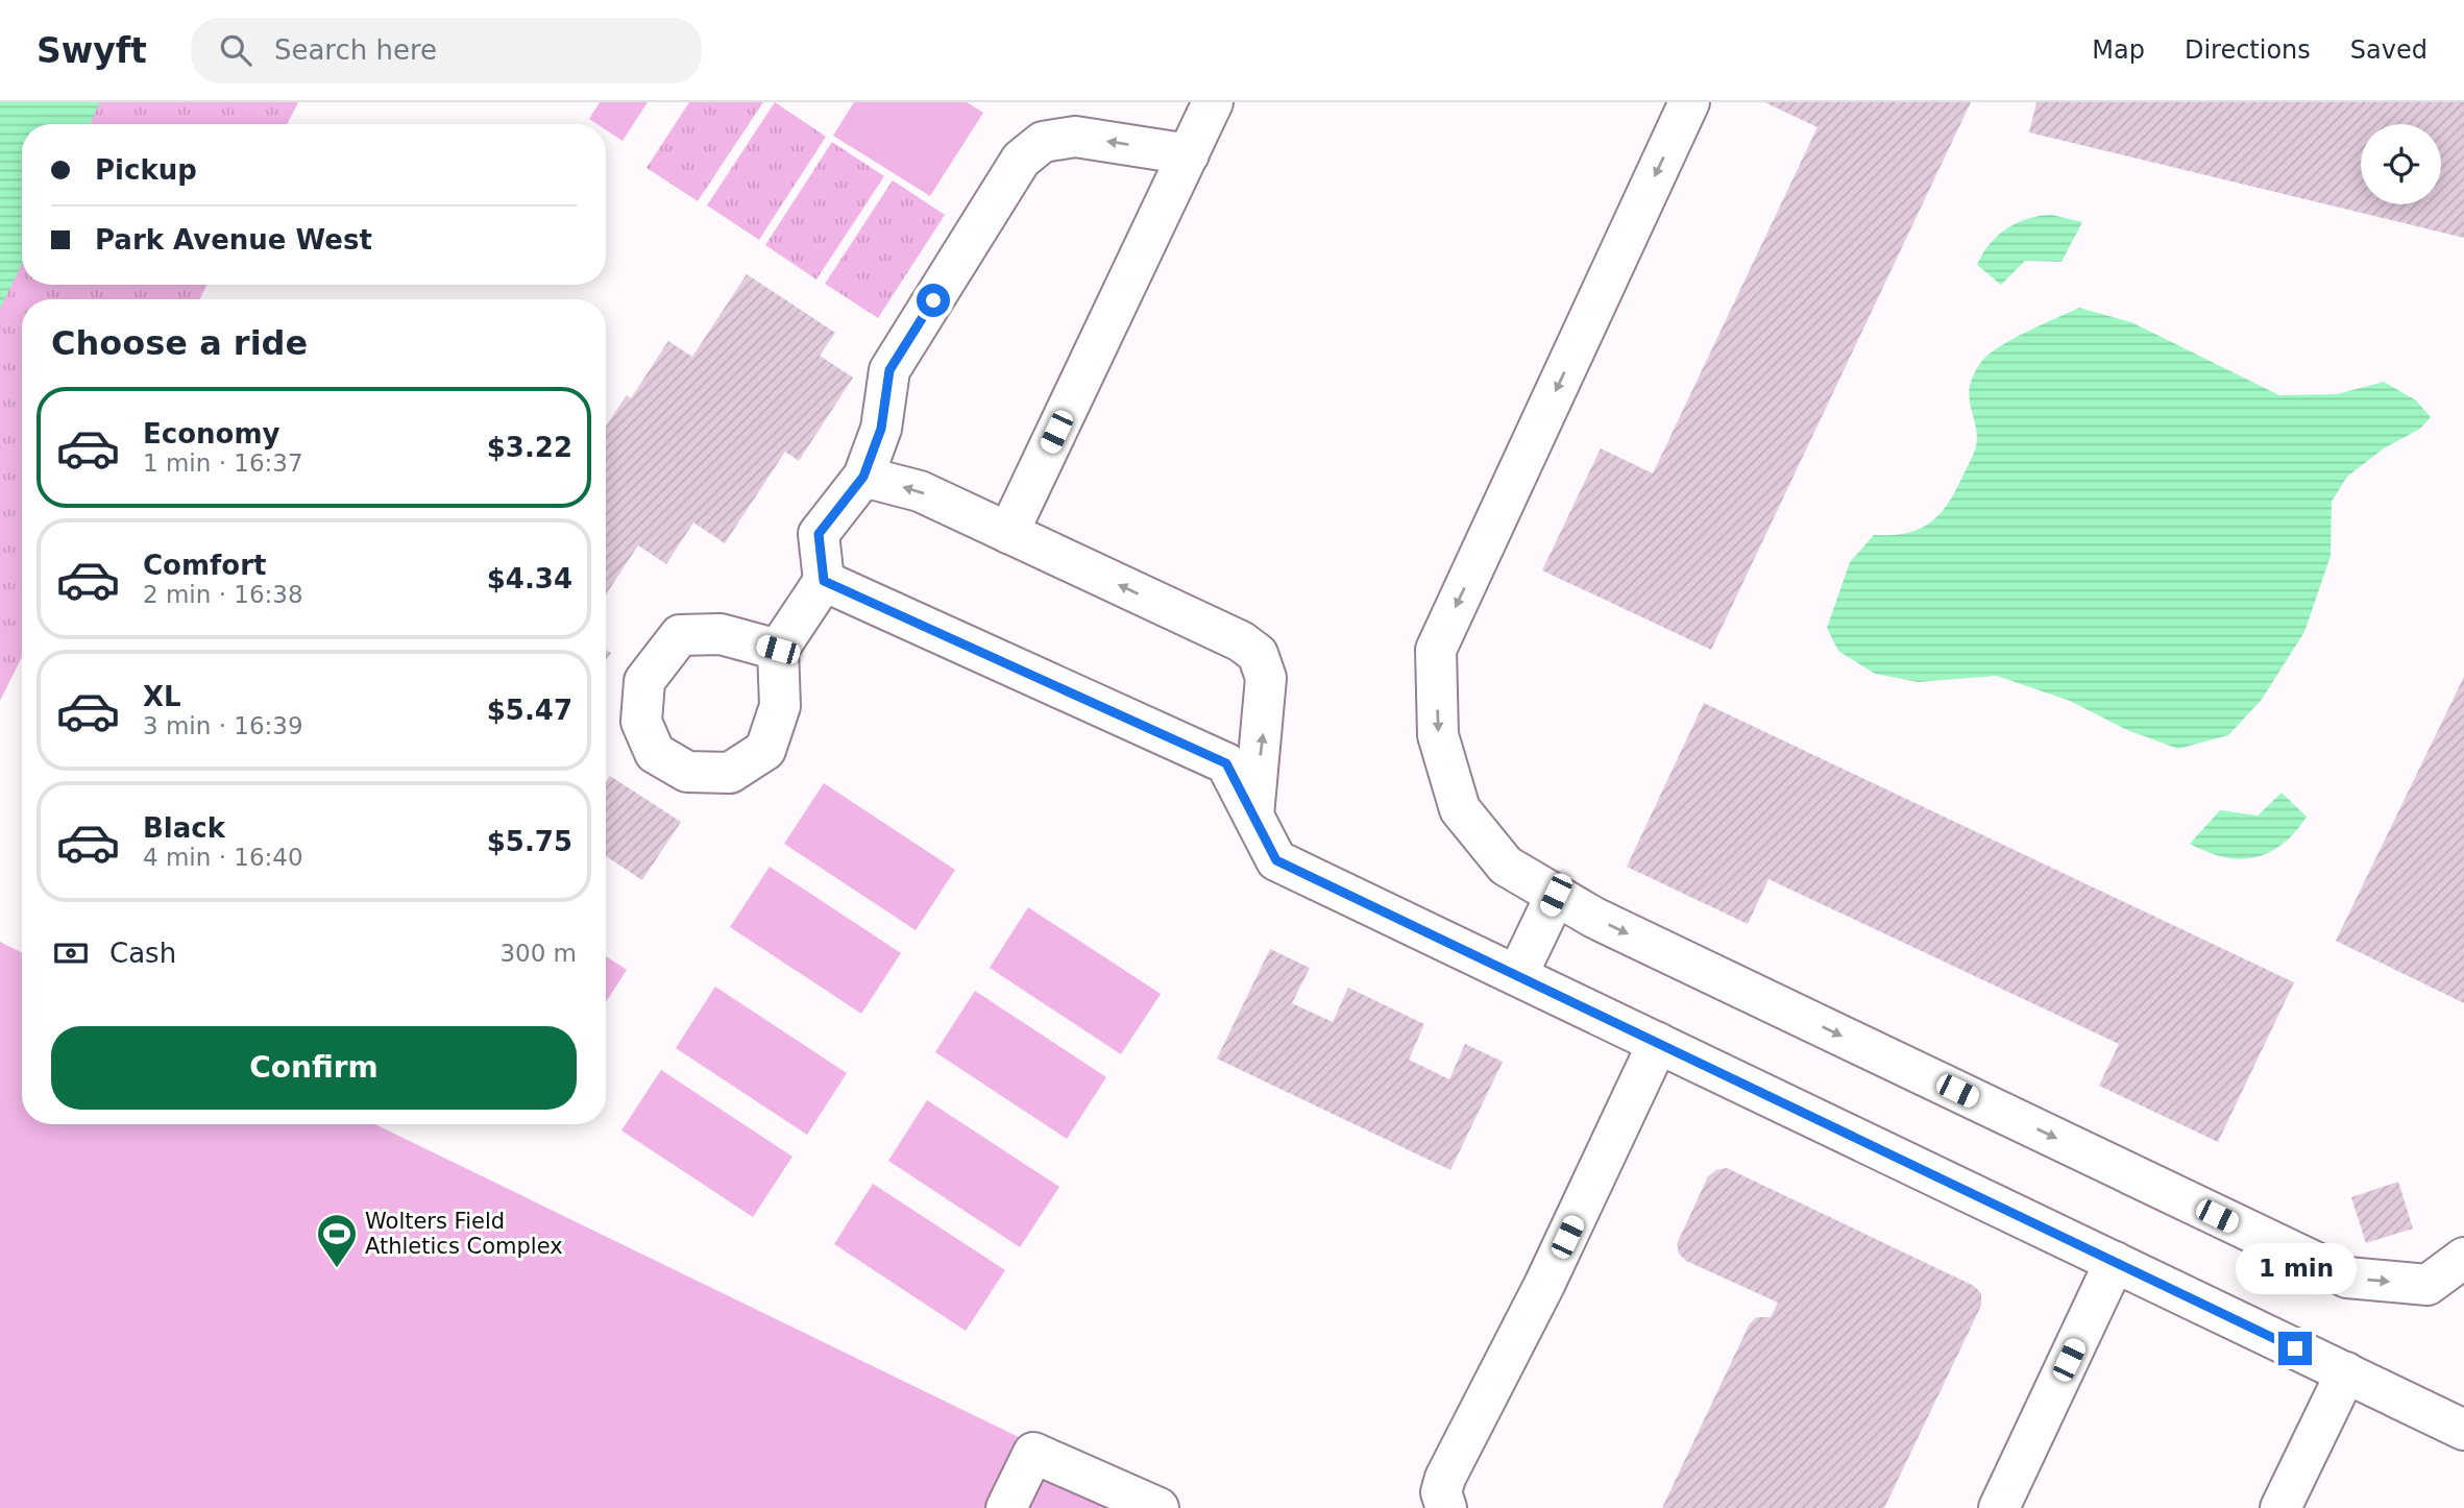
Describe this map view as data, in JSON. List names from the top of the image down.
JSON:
{
  "places": {
    "sports": ["Wolters Field Athletics Complex"]
  },
  "page": {
    "header": "Swyft",
    "search": "Search here",
    "nav": ["Map", "Directions", "Saved"],
    "banner": ["Pickup", "Park Avenue West"],
    "heading": "Choose a ride",
    "list": [
      {
        "name": "Economy",
        "note": "1 min · 16:37",
        "value": "$3.22"
      },
      {
        "name": "Comfort",
        "note": "2 min · 16:38",
        "value": "$4.34"
      },
      {
        "name": "XL",
        "note": "3 min · 16:39",
        "value": "$5.47"
      },
      {
        "name": "Black",
        "note": "4 min · 16:40",
        "value": "$5.75"
      }
    ],
    "pay": ["Cash", "300 m"],
    "buttons": "Confirm",
    "bubble": "1 min"
  }
}
